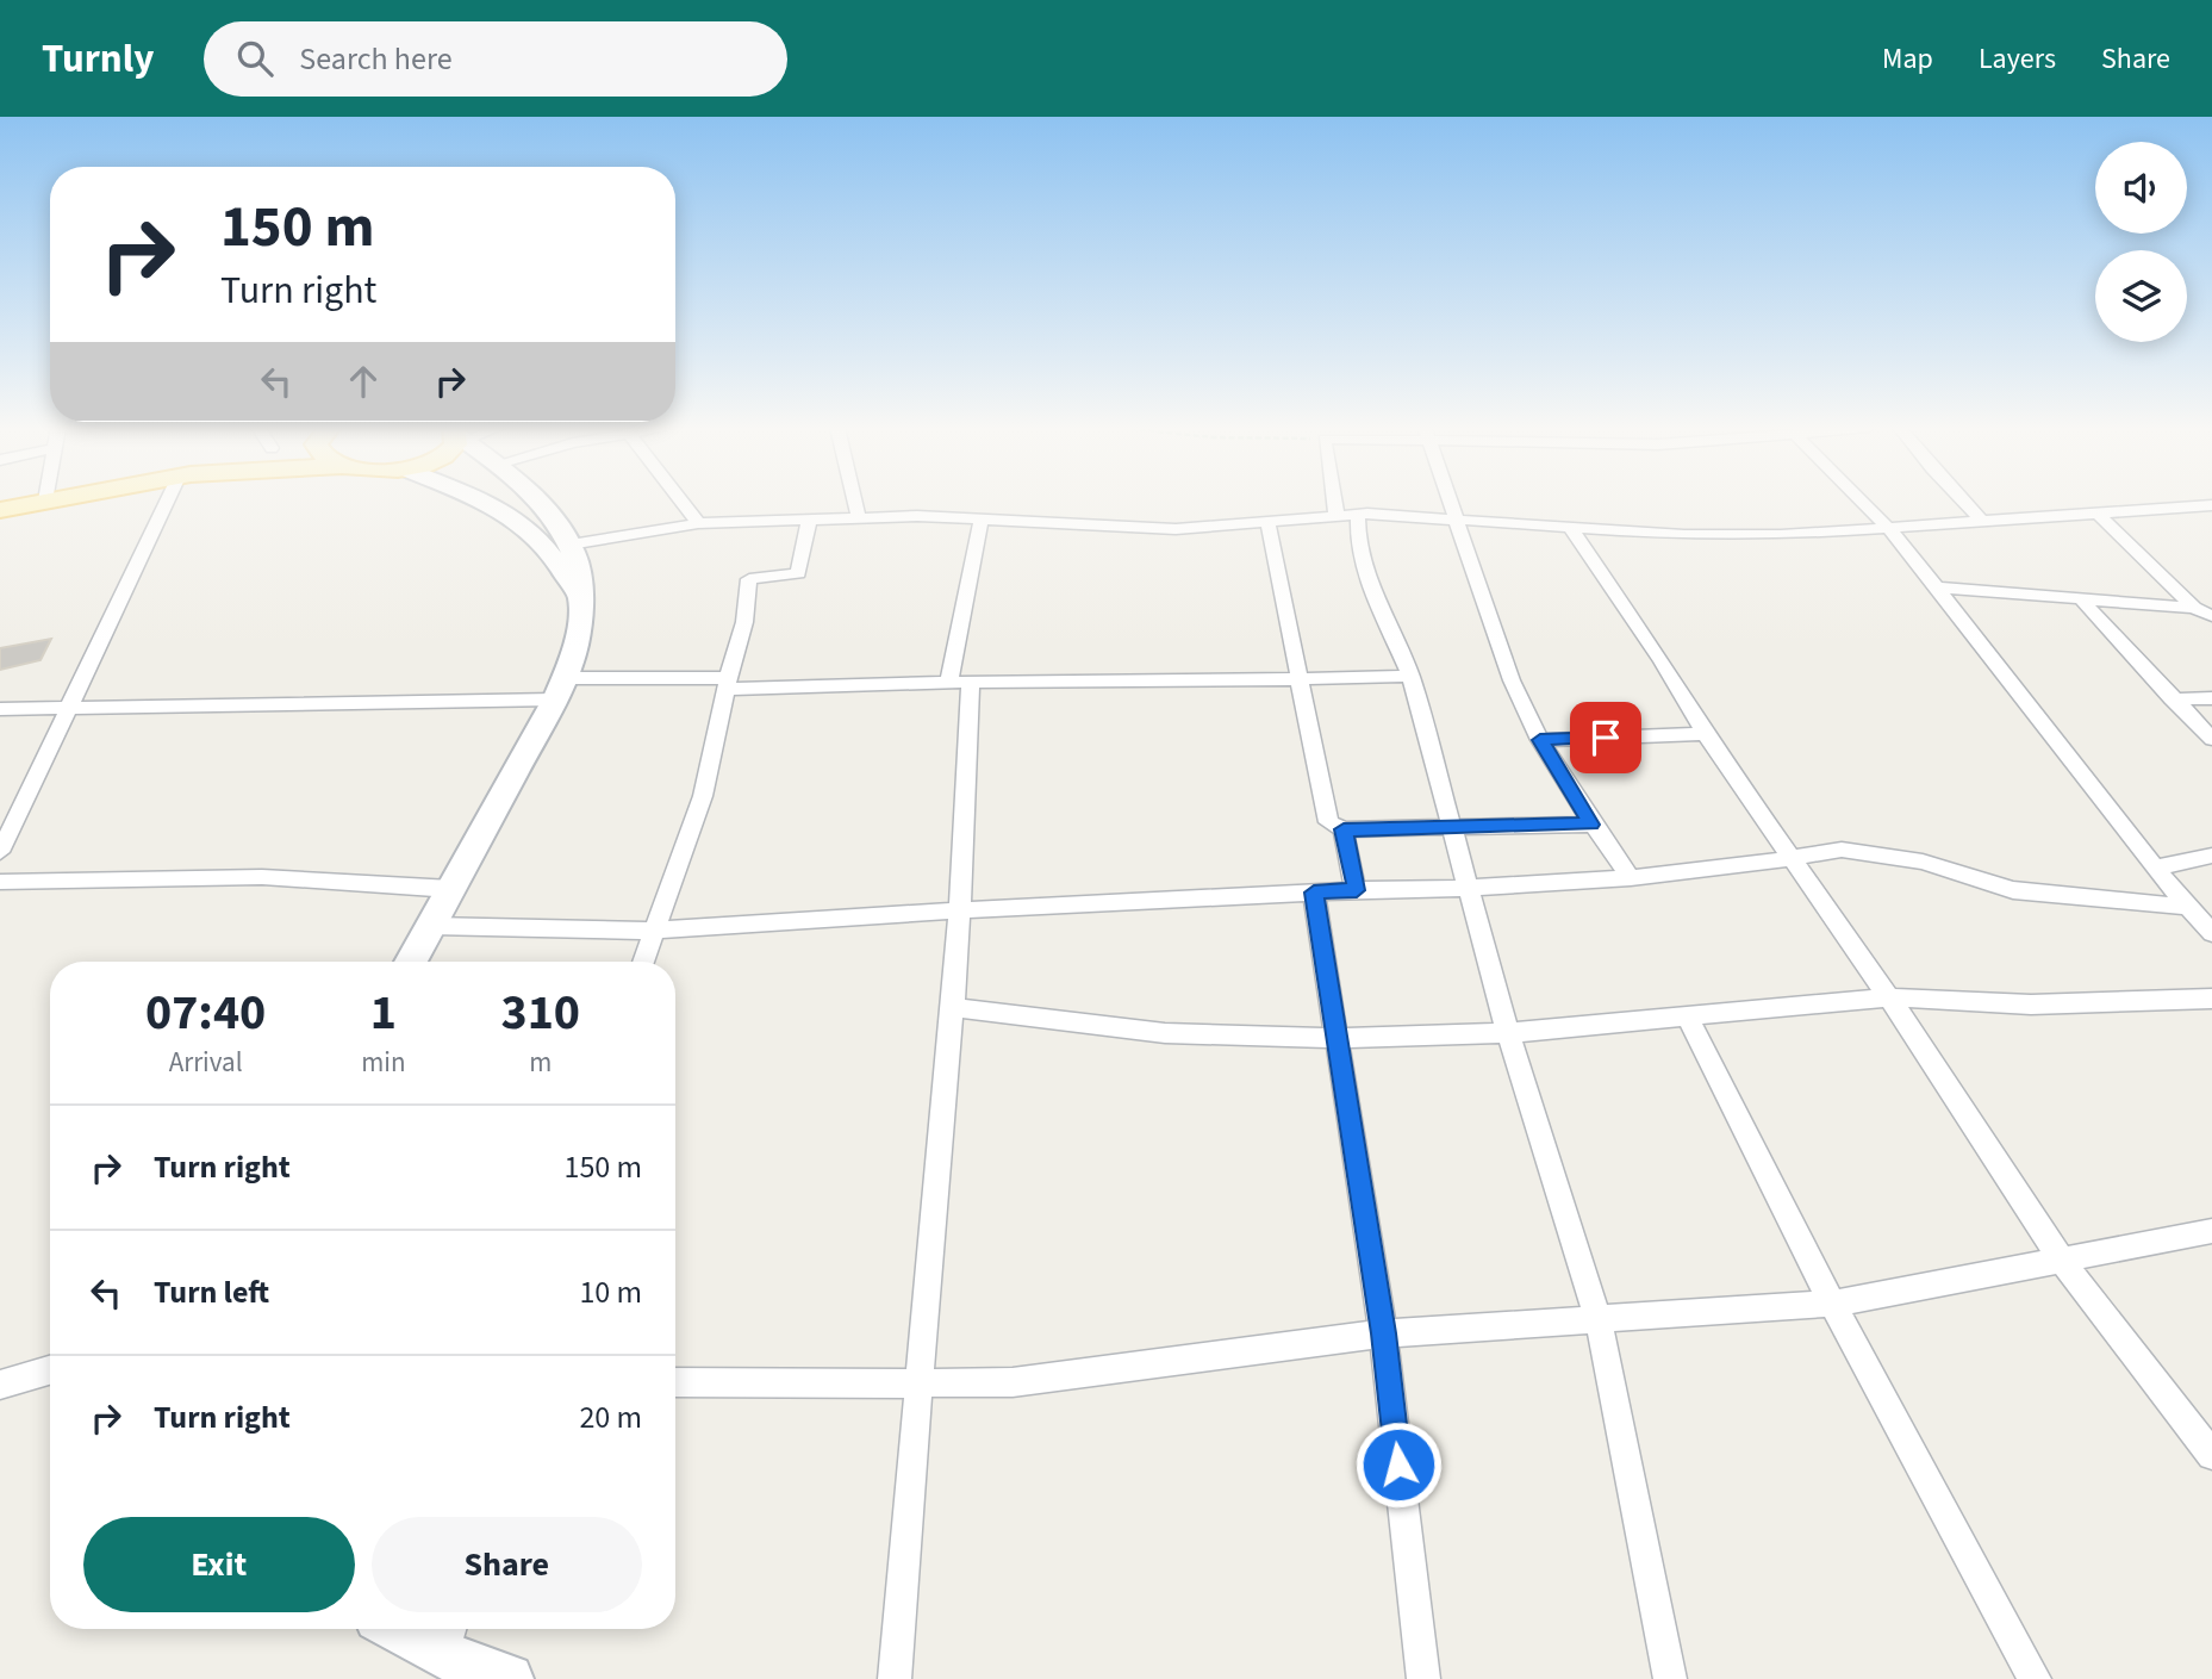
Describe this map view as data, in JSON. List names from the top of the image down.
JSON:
{
  "page": {
    "header": "Turnly",
    "search": "Search here",
    "nav": ["Map", "Layers", "Share"],
    "turn": ["150 m", "Turn right"],
    "eta": [
      "07:40",
      "Arrival",
      "1",
      "min",
      "310",
      "m"
    ],
    "list": [
      {
        "name": "Turn right",
        "value": "150 m"
      },
      {
        "name": "Turn left",
        "value": "10 m"
      },
      {
        "name": "Turn right",
        "value": "20 m"
      }
    ],
    "buttons": ["Exit", "Share"]
  }
}
